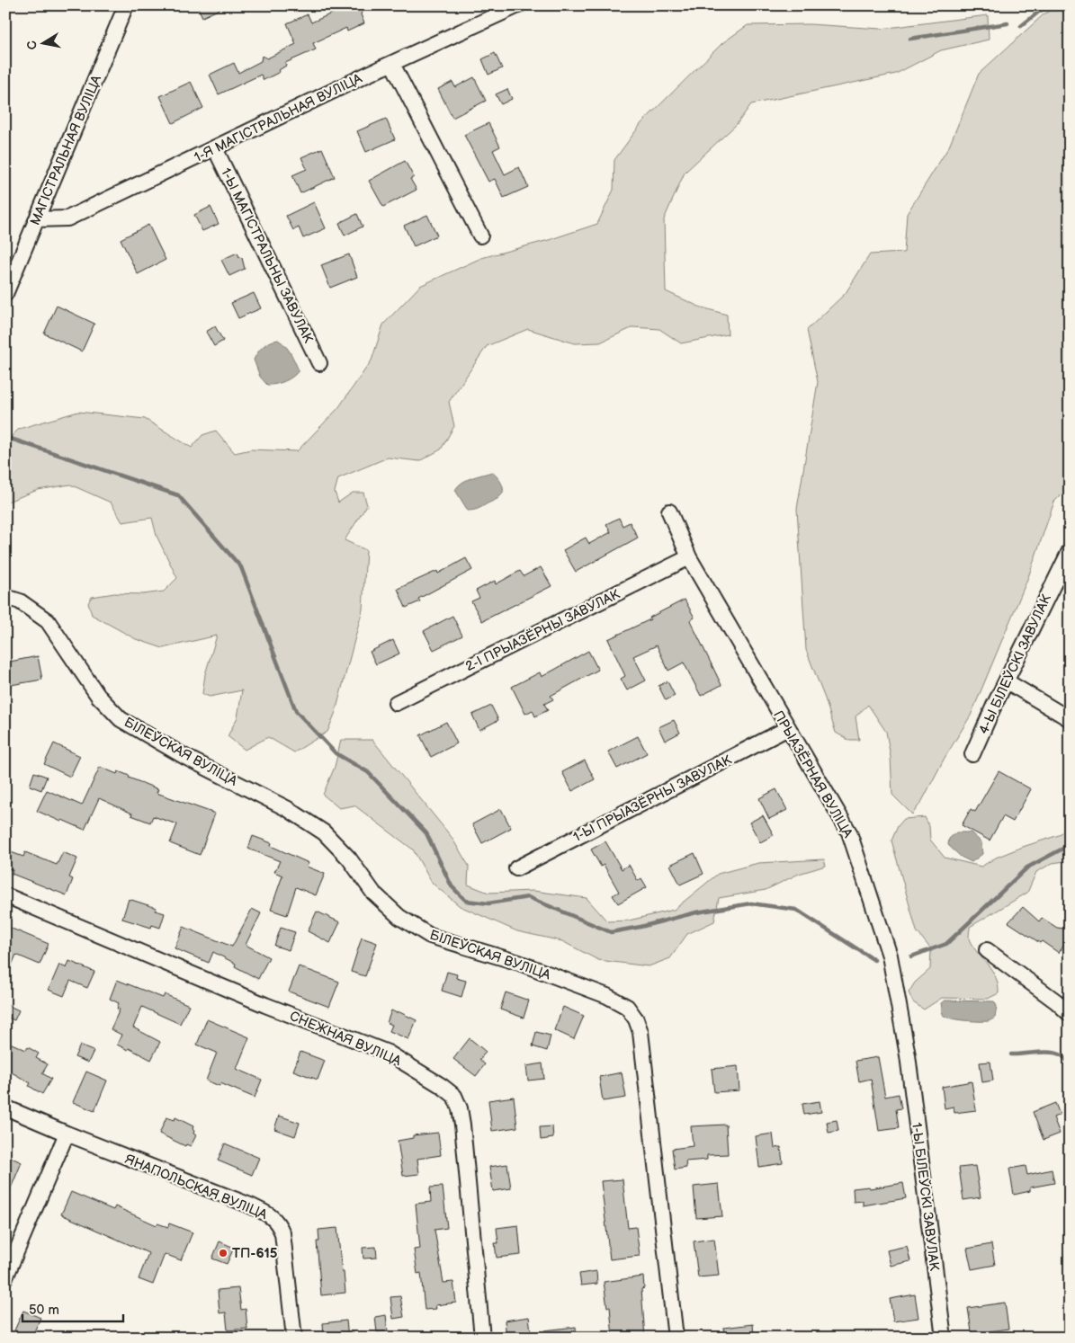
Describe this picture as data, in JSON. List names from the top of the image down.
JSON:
{
  "streets": {
    "street": [
      "1-Я МАГІСТРАЛЬНАЯ ВУЛІЦА",
      "МАГІСТРАЛЬНАЯ ВУЛІЦА",
      "1-Ы МАГІСТРАЛЬНЫ ЗАВУЛАК",
      "2-І ПРЫАЗЁРНЫ ЗАВУЛАК",
      "4-Ы БІЛЕЎСКІ ЗАВУЛАК",
      "БІЛЕЎСКАЯ ВУЛІЦА",
      "ПРЫАЗЁРНАЯ ВУЛІЦА",
      "1-Ы ПРЫАЗЁРНЫ ЗАВУЛАК",
      "СНЕЖНАЯ ВУЛІЦА",
      "ЯНАПОЛЬСКАЯ ВУЛІЦА",
      "1-Ы БІЛЕЎСКІ ЗАВУЛАК"
    ]
  },
  "crossings": [
    ["1-Я МАГІСТРАЛЬНАЯ ВУЛІЦА", "МАГІСТРАЛЬНАЯ ВУЛІЦА"],
    ["1-Я МАГІСТРАЛЬНАЯ ВУЛІЦА", "1-Ы МАГІСТРАЛЬНЫ ЗАВУЛАК"],
    ["2-І ПРЫАЗЁРНЫ ЗАВУЛАК", "ПРЫАЗЁРНАЯ ВУЛІЦА"],
    ["ПРЫАЗЁРНАЯ ВУЛІЦА", "1-Ы ПРЫАЗЁРНЫ ЗАВУЛАК"],
    ["ПРЫАЗЁРНАЯ ВУЛІЦА", "1-Ы БІЛЕЎСКІ ЗАВУЛАК"]
  ],
  "places": ["ТП-615"],
  "scale_bar": "50 m",
  "north": "left"
}
